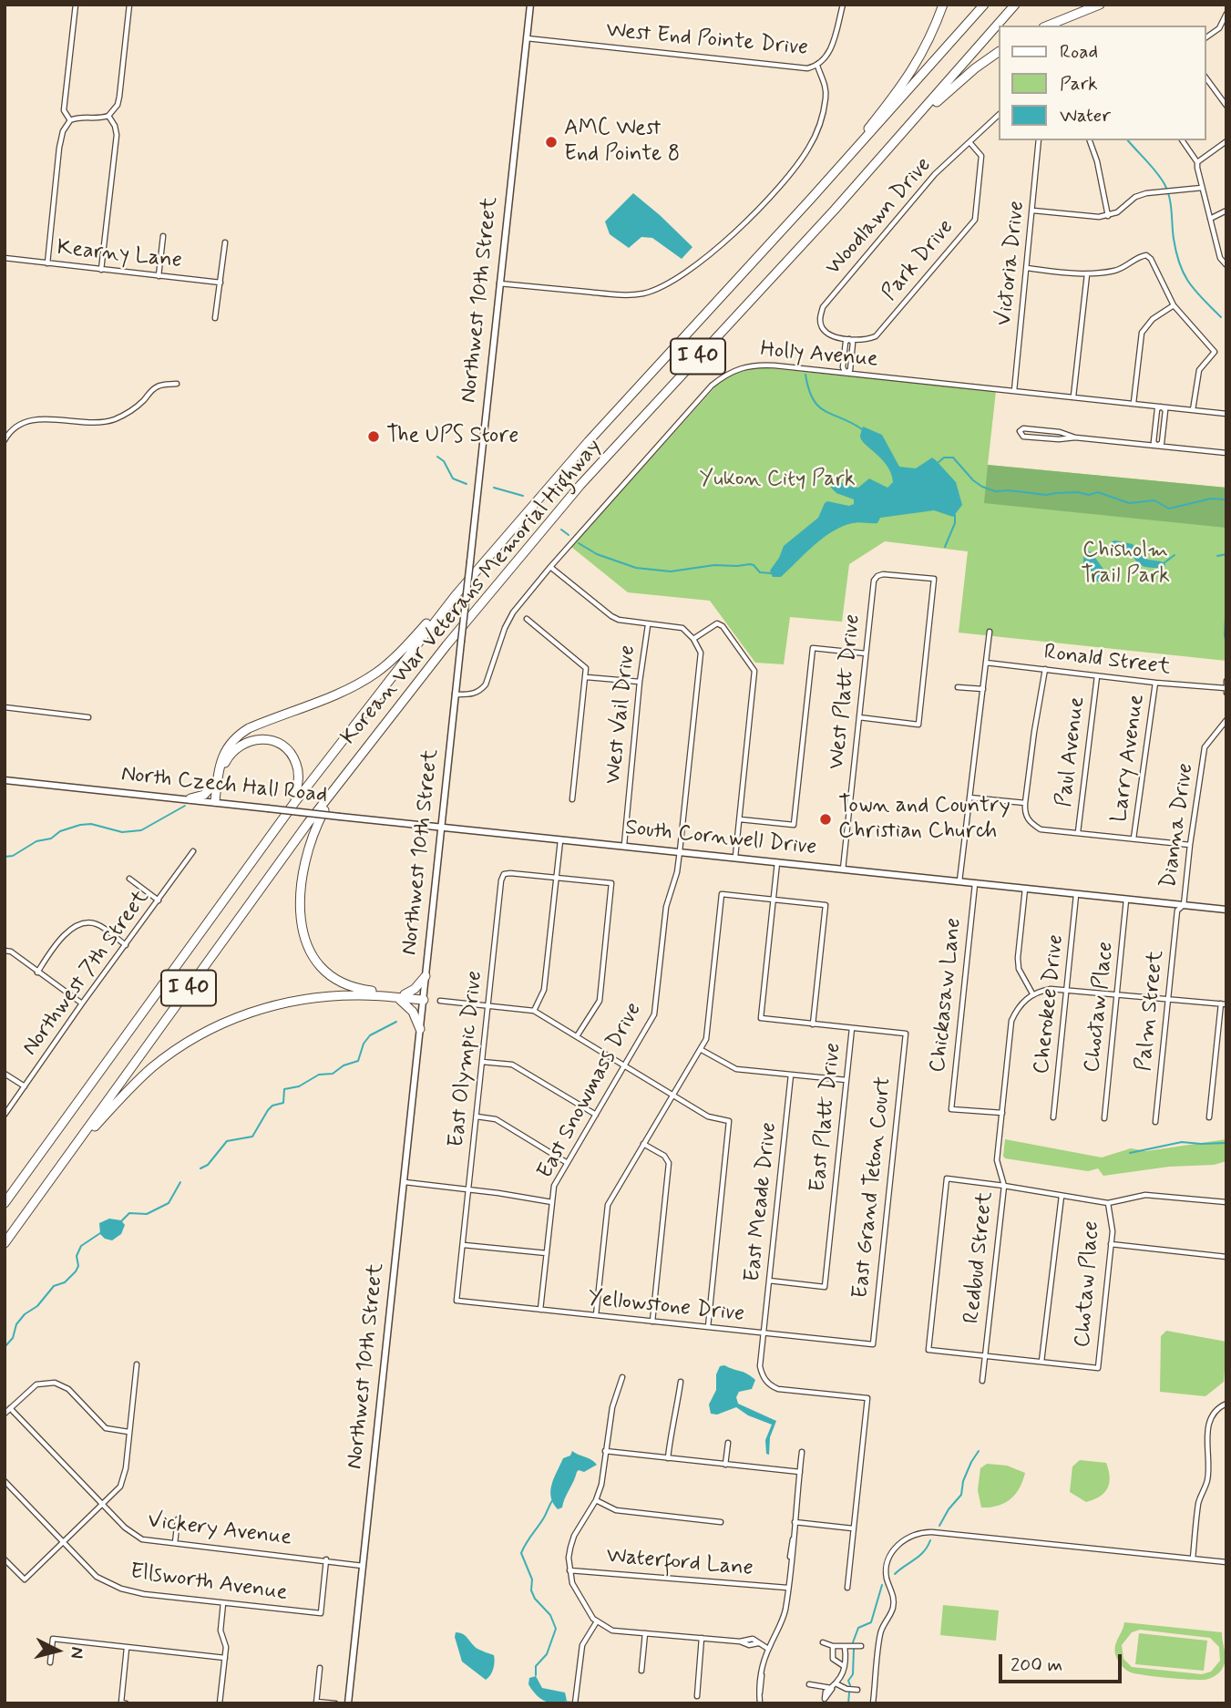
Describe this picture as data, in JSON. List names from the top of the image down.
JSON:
{
  "streets": {
    "highway": ["I 40", "Korean War Veterans Memorial Highway"],
    "main road": ["Northwest 10th Street", "North Czech Hall Road", "South Cornwell Drive"],
    "street": [
      "West End Pointe Drive",
      "Woodlawn Drive",
      "Kearny Lane",
      "Park Drive",
      "Victoria Drive",
      "Holly Avenue",
      "Ronald Street",
      "West Platt Drive",
      "West Vail Drive",
      "Paul Avenue",
      "Larry Avenue",
      "Dianna Drive",
      "Northwest 7th Street",
      "Chickasaw Lane",
      "Cherokee Drive",
      "Choctaw Place",
      "Palm Street",
      "East Olympic Drive",
      "East Snowmass Drive",
      "East Platt Drive",
      "East Grand Teton Court",
      "East Meade Drive",
      "Redbud Street",
      "Chotaw Place",
      "Yellowstone Drive",
      "Vickery Avenue",
      "Waterford Lane",
      "Ellsworth Avenue"
    ]
  },
  "crossings": [
    ["West End Pointe Drive", "Northwest 10th Street"],
    ["Woodlawn Drive", "Park Drive"],
    ["Victoria Drive", "Holly Avenue"],
    ["Northwest 10th Street", "Holly Avenue"],
    ["Northwest 10th Street", "North Czech Hall Road"],
    ["Northwest 10th Street", "South Cornwell Drive"],
    ["Northwest 10th Street", "Vickery Avenue"],
    ["Ronald Street", "Paul Avenue"],
    ["Ronald Street", "Larry Avenue"],
    ["West Platt Drive", "South Cornwell Drive"],
    ["West Vail Drive", "South Cornwell Drive"],
    ["North Czech Hall Road", "South Cornwell Drive"],
    ["Dianna Drive", "South Cornwell Drive"],
    ["Dianna Drive", "Palm Street"],
    ["South Cornwell Drive", "Chickasaw Lane"],
    ["South Cornwell Drive", "Cherokee Drive"],
    ["South Cornwell Drive", "Choctaw Place"],
    ["South Cornwell Drive", "Palm Street"],
    ["South Cornwell Drive", "East Snowmass Drive"],
    ["Chickasaw Lane", "Redbud Street"],
    ["East Olympic Drive", "Yellowstone Drive"],
    ["East Snowmass Drive", "Yellowstone Drive"],
    ["East Platt Drive", "East Grand Teton Court"],
    ["East Platt Drive", "East Meade Drive"],
    ["East Grand Teton Court", "Yellowstone Drive"],
    ["East Meade Drive", "Yellowstone Drive"],
    ["Vickery Avenue", "Ellsworth Avenue"]
  ],
  "parks": ["Yukon City Park", "Chisholm Trail Park"],
  "places": ["AMC West End Pointe 8", "The UPS Store", "Town and Country Christian Church"],
  "legend": ["Road", "Park", "Water"],
  "scale_bar": "200 m",
  "north": "right"
}
